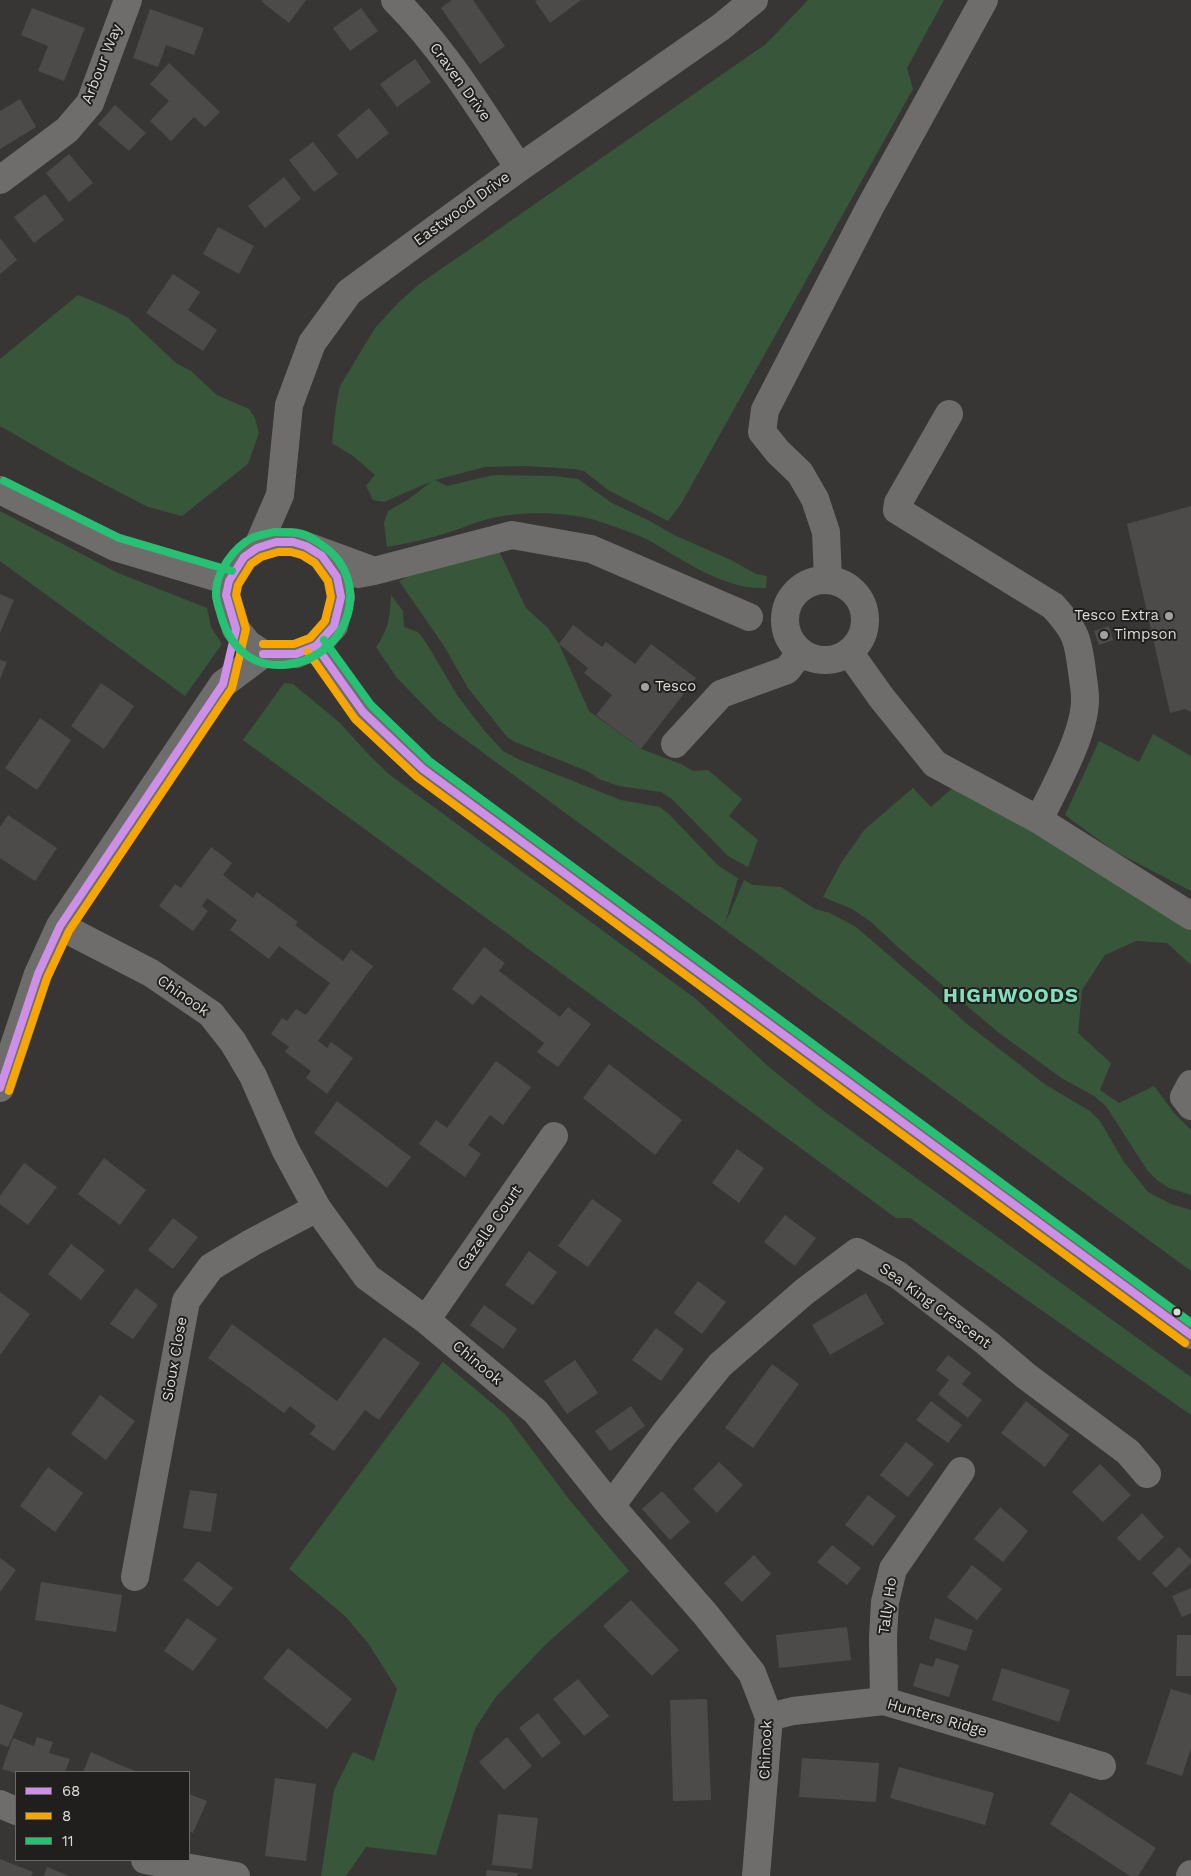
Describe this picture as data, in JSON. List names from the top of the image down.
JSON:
{
  "streets": {
    "street": [
      "Arbour Way",
      "Craven Drive",
      "Eastwood Drive",
      "Chinook",
      "Gazelle Court",
      "Sea King Crescent",
      "Sioux Close",
      "Tally Ho",
      "Hunters Ridge"
    ]
  },
  "crossings": [
    ["Craven Drive", "Eastwood Drive"],
    ["Chinook", "Gazelle Court"],
    ["Chinook", "Sea King Crescent"],
    ["Chinook", "Sioux Close"],
    ["Chinook", "Hunters Ridge"],
    ["Tally Ho", "Hunters Ridge"]
  ],
  "districts": ["HIGHWOODS"],
  "places": ["Tesco Extra", "Timpson", "Tesco"],
  "lines": ["transit line 11", "transit line 68", "transit line 8"],
  "legend": ["68", "8", "11"]
}
